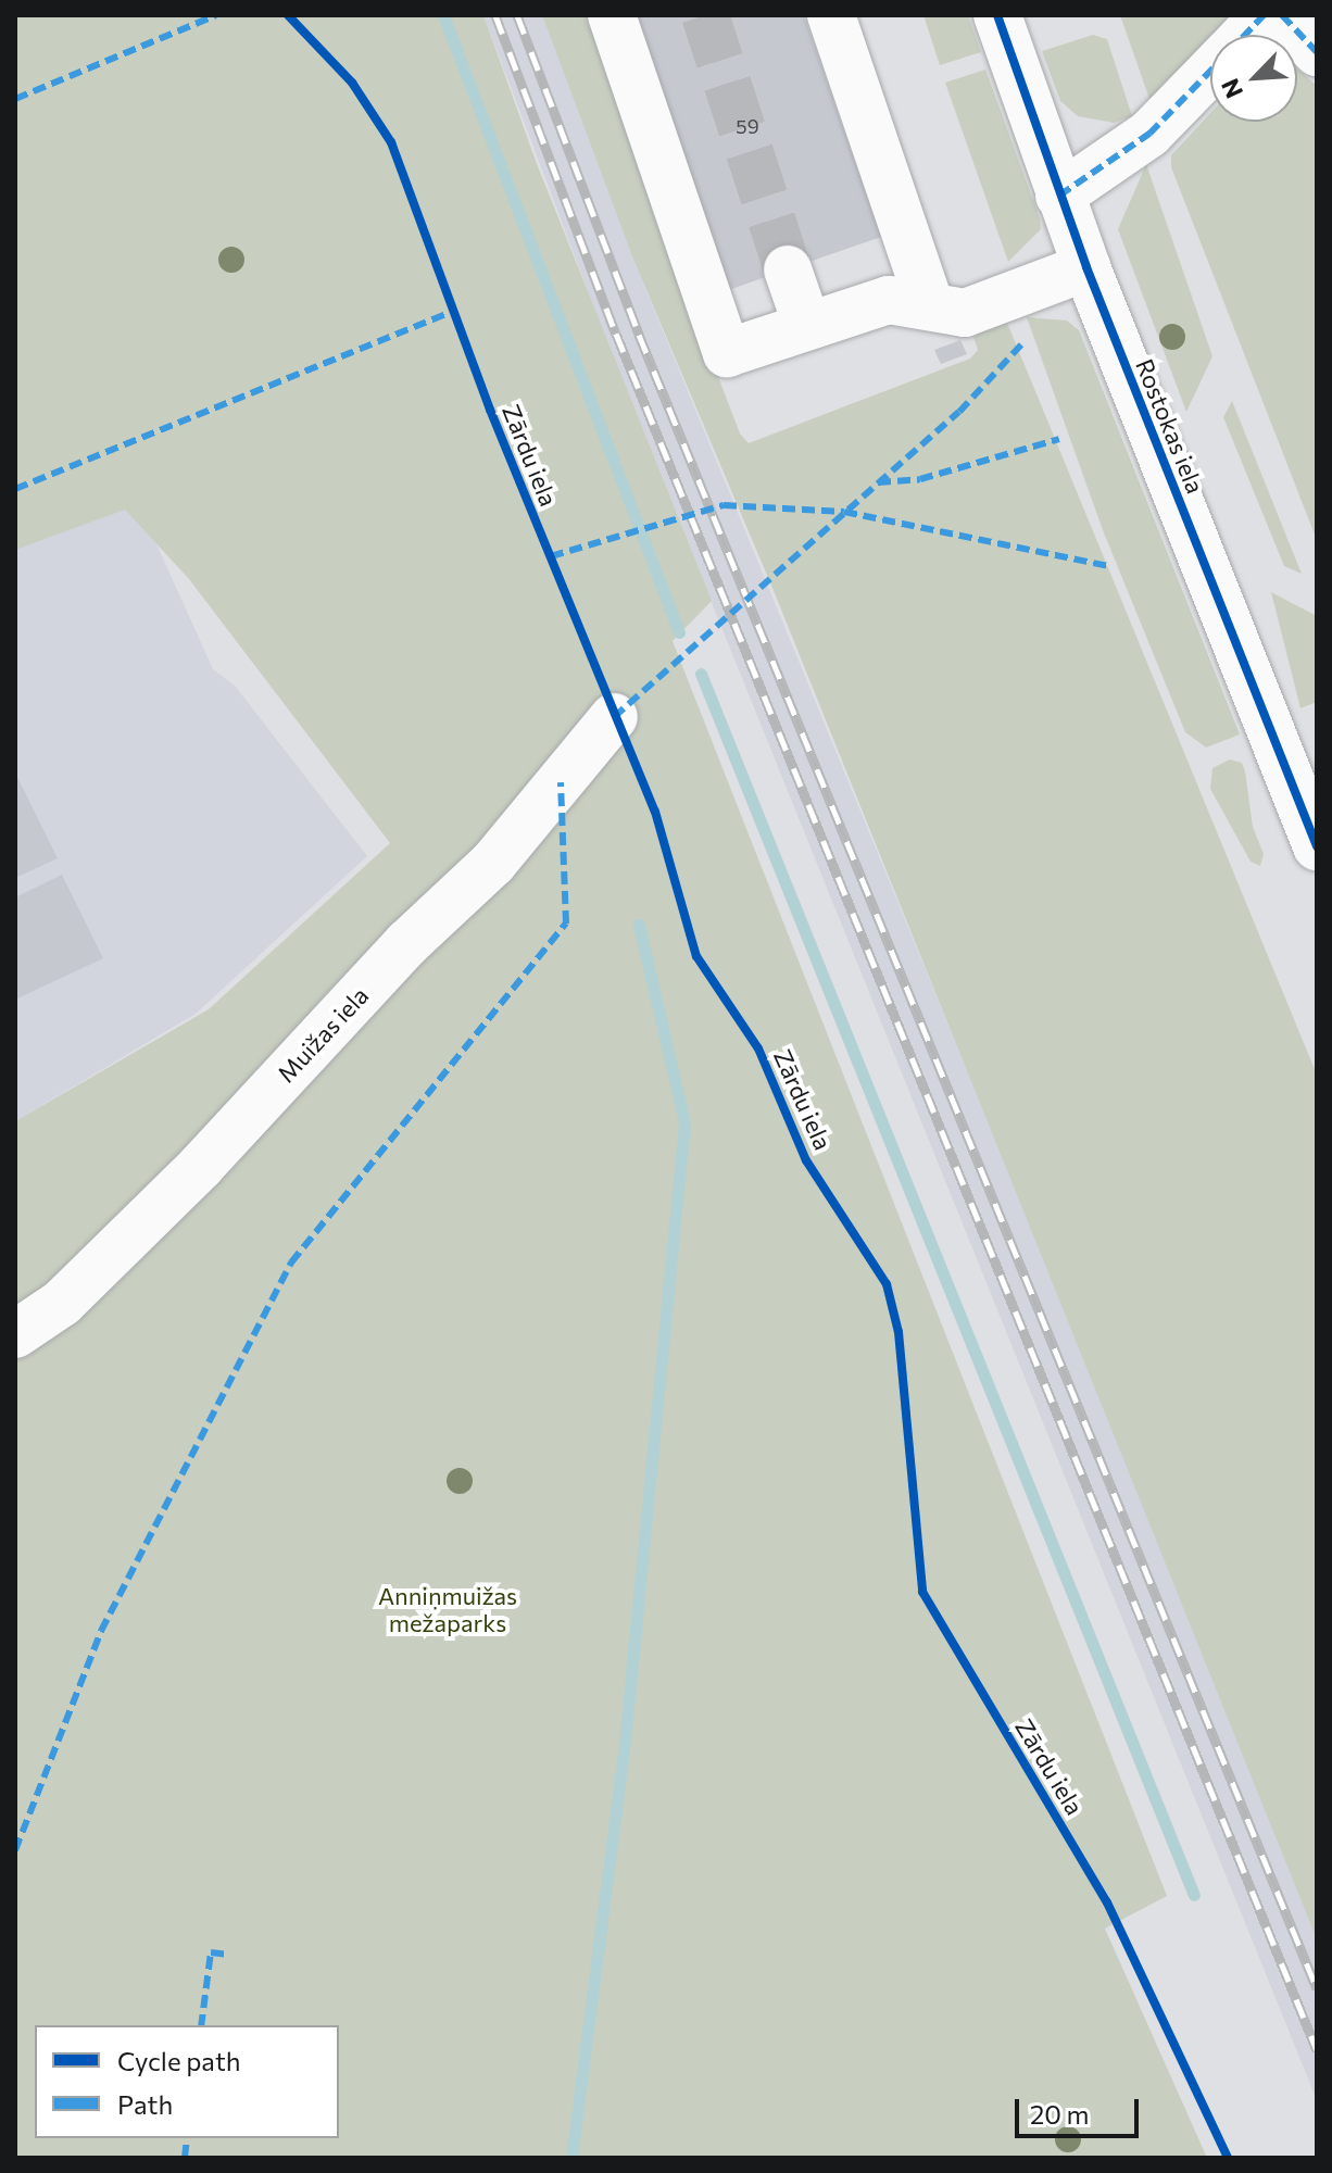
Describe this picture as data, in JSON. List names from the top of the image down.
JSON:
{
  "streets": {
    "street": ["Rostokas iela", "Muižas iela"],
    "cycle path": ["Zārdu iela"]
  },
  "parks": ["Anniņmuižas mežaparks"],
  "house_numbers": ["59"],
  "legend": ["Cycle path", "Path"],
  "scale_bar": "20 m",
  "north": "bottom left"
}
